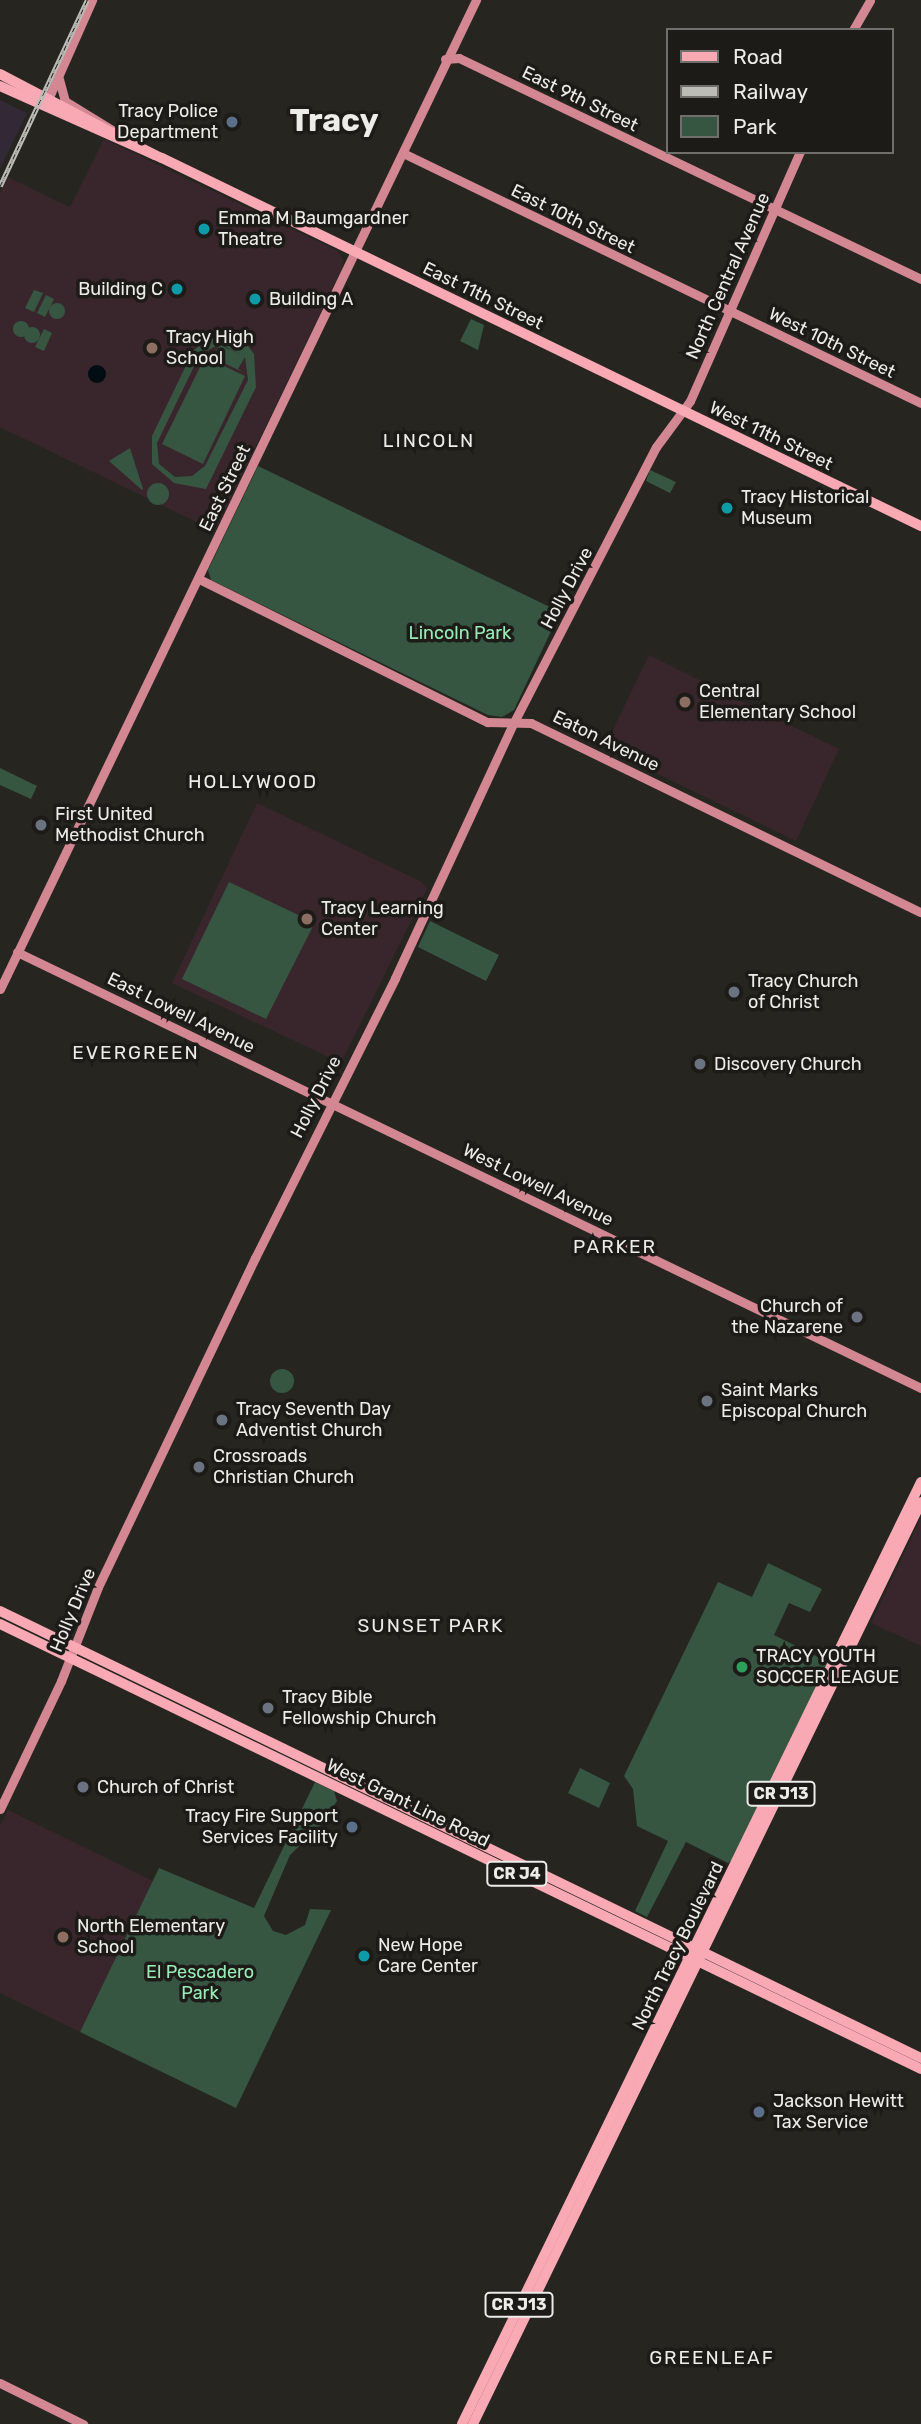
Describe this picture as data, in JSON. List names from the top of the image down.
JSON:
{
  "streets": {
    "main road": [
      "East 11th Street",
      "West 11th Street",
      "CR J13",
      "West Grant Line Road",
      "CR J4",
      "North Tracy Boulevard"
    ],
    "street": [
      "East 9th Street",
      "East 10th Street",
      "North Central Avenue",
      "West 10th Street",
      "East Street",
      "Holly Drive",
      "Eaton Avenue",
      "East Lowell Avenue",
      "West Lowell Avenue"
    ]
  },
  "crossings": [
    ["East 9th Street", "North Central Avenue"],
    ["East 9th Street", "East Street"],
    ["East 10th Street", "North Central Avenue"],
    ["East 10th Street", "West 10th Street"],
    ["East 10th Street", "East Street"],
    ["North Central Avenue", "East 11th Street"],
    ["North Central Avenue", "West 10th Street"],
    ["North Central Avenue", "West 11th Street"],
    ["North Central Avenue", "Holly Drive"],
    ["East 11th Street", "West 11th Street"],
    ["East 11th Street", "East Street"],
    ["East 11th Street", "Holly Drive"],
    ["West 11th Street", "Holly Drive"],
    ["East Street", "Eaton Avenue"],
    ["East Street", "East Lowell Avenue"],
    ["Holly Drive", "Eaton Avenue"],
    ["Holly Drive", "East Lowell Avenue"],
    ["Holly Drive", "West Lowell Avenue"],
    ["Holly Drive", "West Grant Line Road"],
    ["Holly Drive", "CR J4"],
    ["East Lowell Avenue", "West Lowell Avenue"],
    ["West Grant Line Road", "CR J4"],
    ["West Grant Line Road", "North Tracy Boulevard"]
  ],
  "districts": [
    "Tracy",
    "LINCOLN",
    "HOLLYWOOD",
    "EVERGREEN",
    "PARKER",
    "SUNSET PARK",
    "GREENLEAF"
  ],
  "parks": ["Lincoln Park", "El Pescadero Park"],
  "places": [
    "Tracy Police Department",
    "Emma M Baumgardner Theatre",
    "Building C",
    "Building A",
    "Tracy High School",
    "Tracy Historical Museum",
    "Central Elementary School",
    "First United Methodist Church",
    "Tracy Learning Center",
    "Tracy Church of Christ",
    "Discovery Church",
    "Church of the Nazarene",
    "Saint Marks Episcopal Church",
    "Tracy Seventh Day Adventist Church",
    "Crossroads Christian Church",
    "TRACY YOUTH SOCCER LEAGUE",
    "Tracy Bible Fellowship Church",
    "Church of Christ",
    "Tracy Fire Support Services Facility",
    "North Elementary School",
    "New Hope Care Center",
    "Jackson Hewitt Tax Service"
  ],
  "legend": ["Road", "Railway", "Park"]
}
